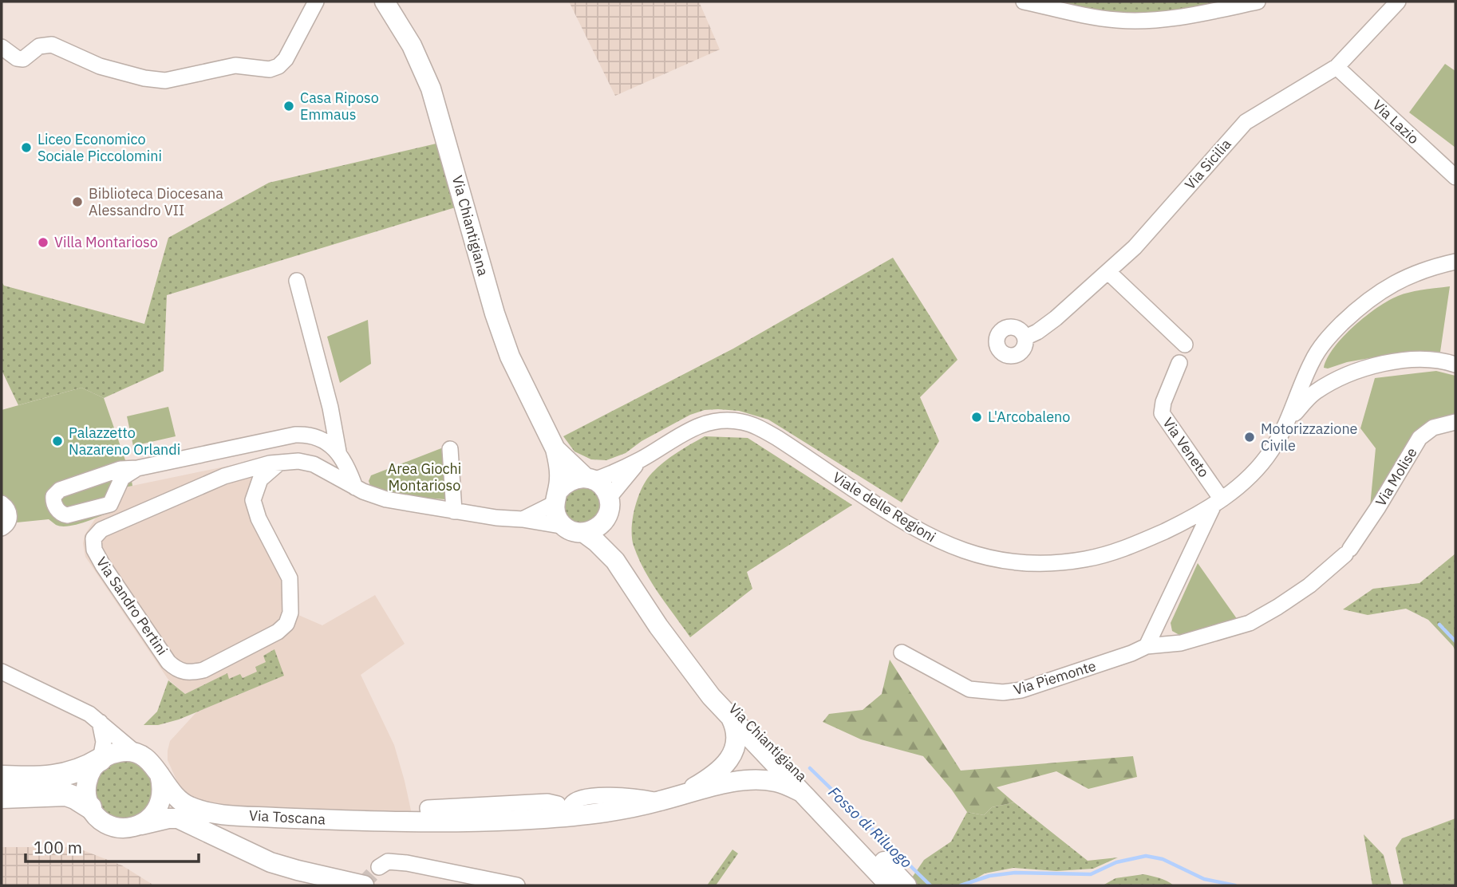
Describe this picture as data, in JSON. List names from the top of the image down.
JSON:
{
  "streets": {
    "main road": ["Via Chiantigiana", "Via Toscana"],
    "street": [
      "Via Lazio",
      "Via Sicilia",
      "Via Veneto",
      "Via Molise",
      "Viale delle Regioni",
      "Via Sandro Pertini",
      "Via Piemonte"
    ]
  },
  "crossings": [
    ["Via Lazio", "Via Sicilia"],
    ["Via Chiantigiana", "Viale delle Regioni"],
    ["Via Chiantigiana", "Via Sandro Pertini"],
    ["Via Chiantigiana", "Via Toscana"],
    ["Via Veneto", "Viale delle Regioni"],
    ["Via Molise", "Via Piemonte"],
    ["Viale delle Regioni", "Via Sandro Pertini"]
  ],
  "water": ["Fosso di Riluogo"],
  "parks": ["Area Giochi Montarioso"],
  "places": [
    "Casa Riposo Emmaus",
    "Liceo Economico Sociale Piccolomini",
    "Biblioteca Diocesana Alessandro VII",
    "Villa Montarioso",
    "L'Arcobaleno",
    "Motorizzazione Civile",
    "Palazzetto Nazareno Orlandi"
  ],
  "scale_bar": "100 m"
}
